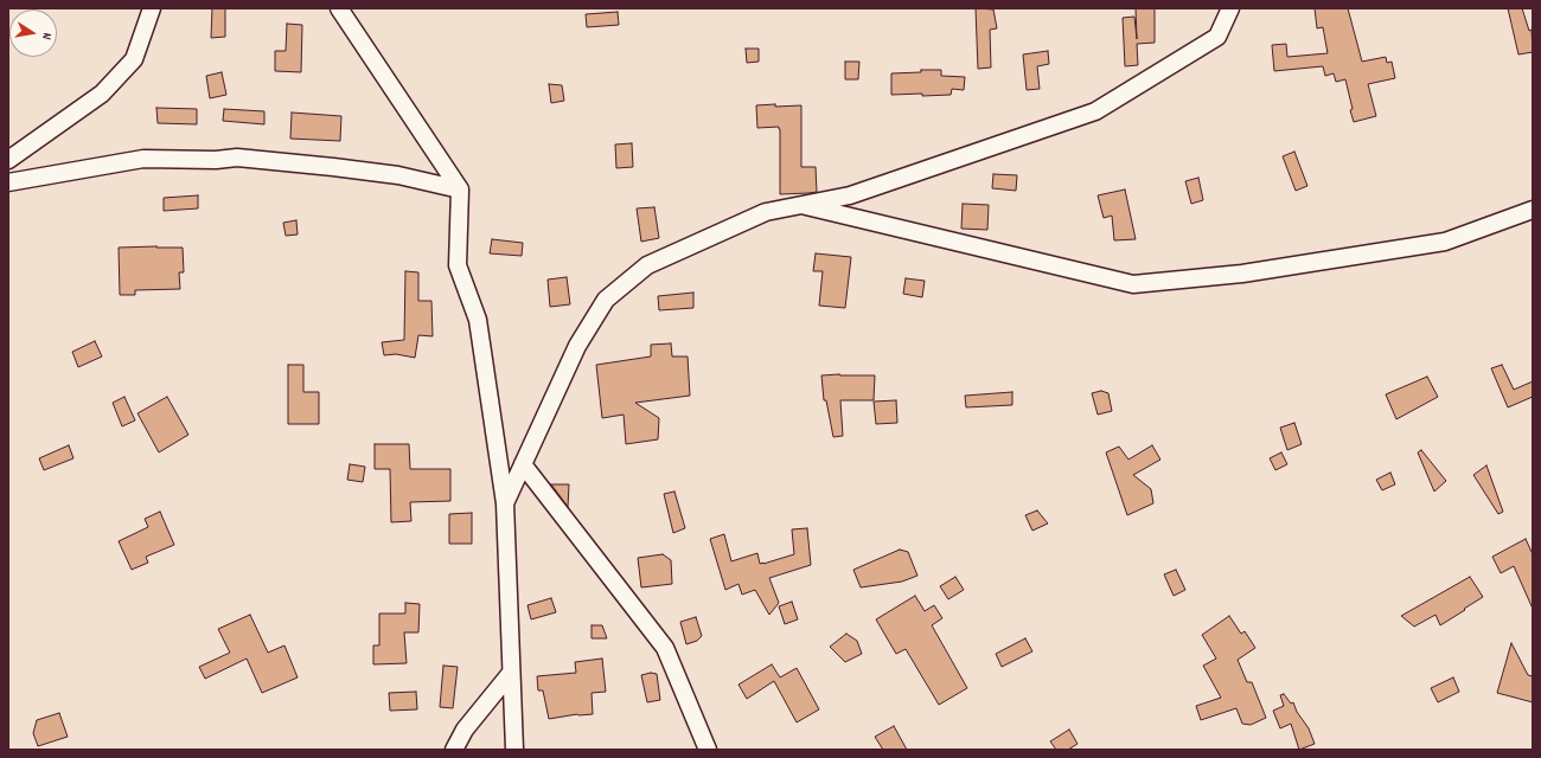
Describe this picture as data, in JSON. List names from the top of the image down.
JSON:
{
  "north": "right"
}
